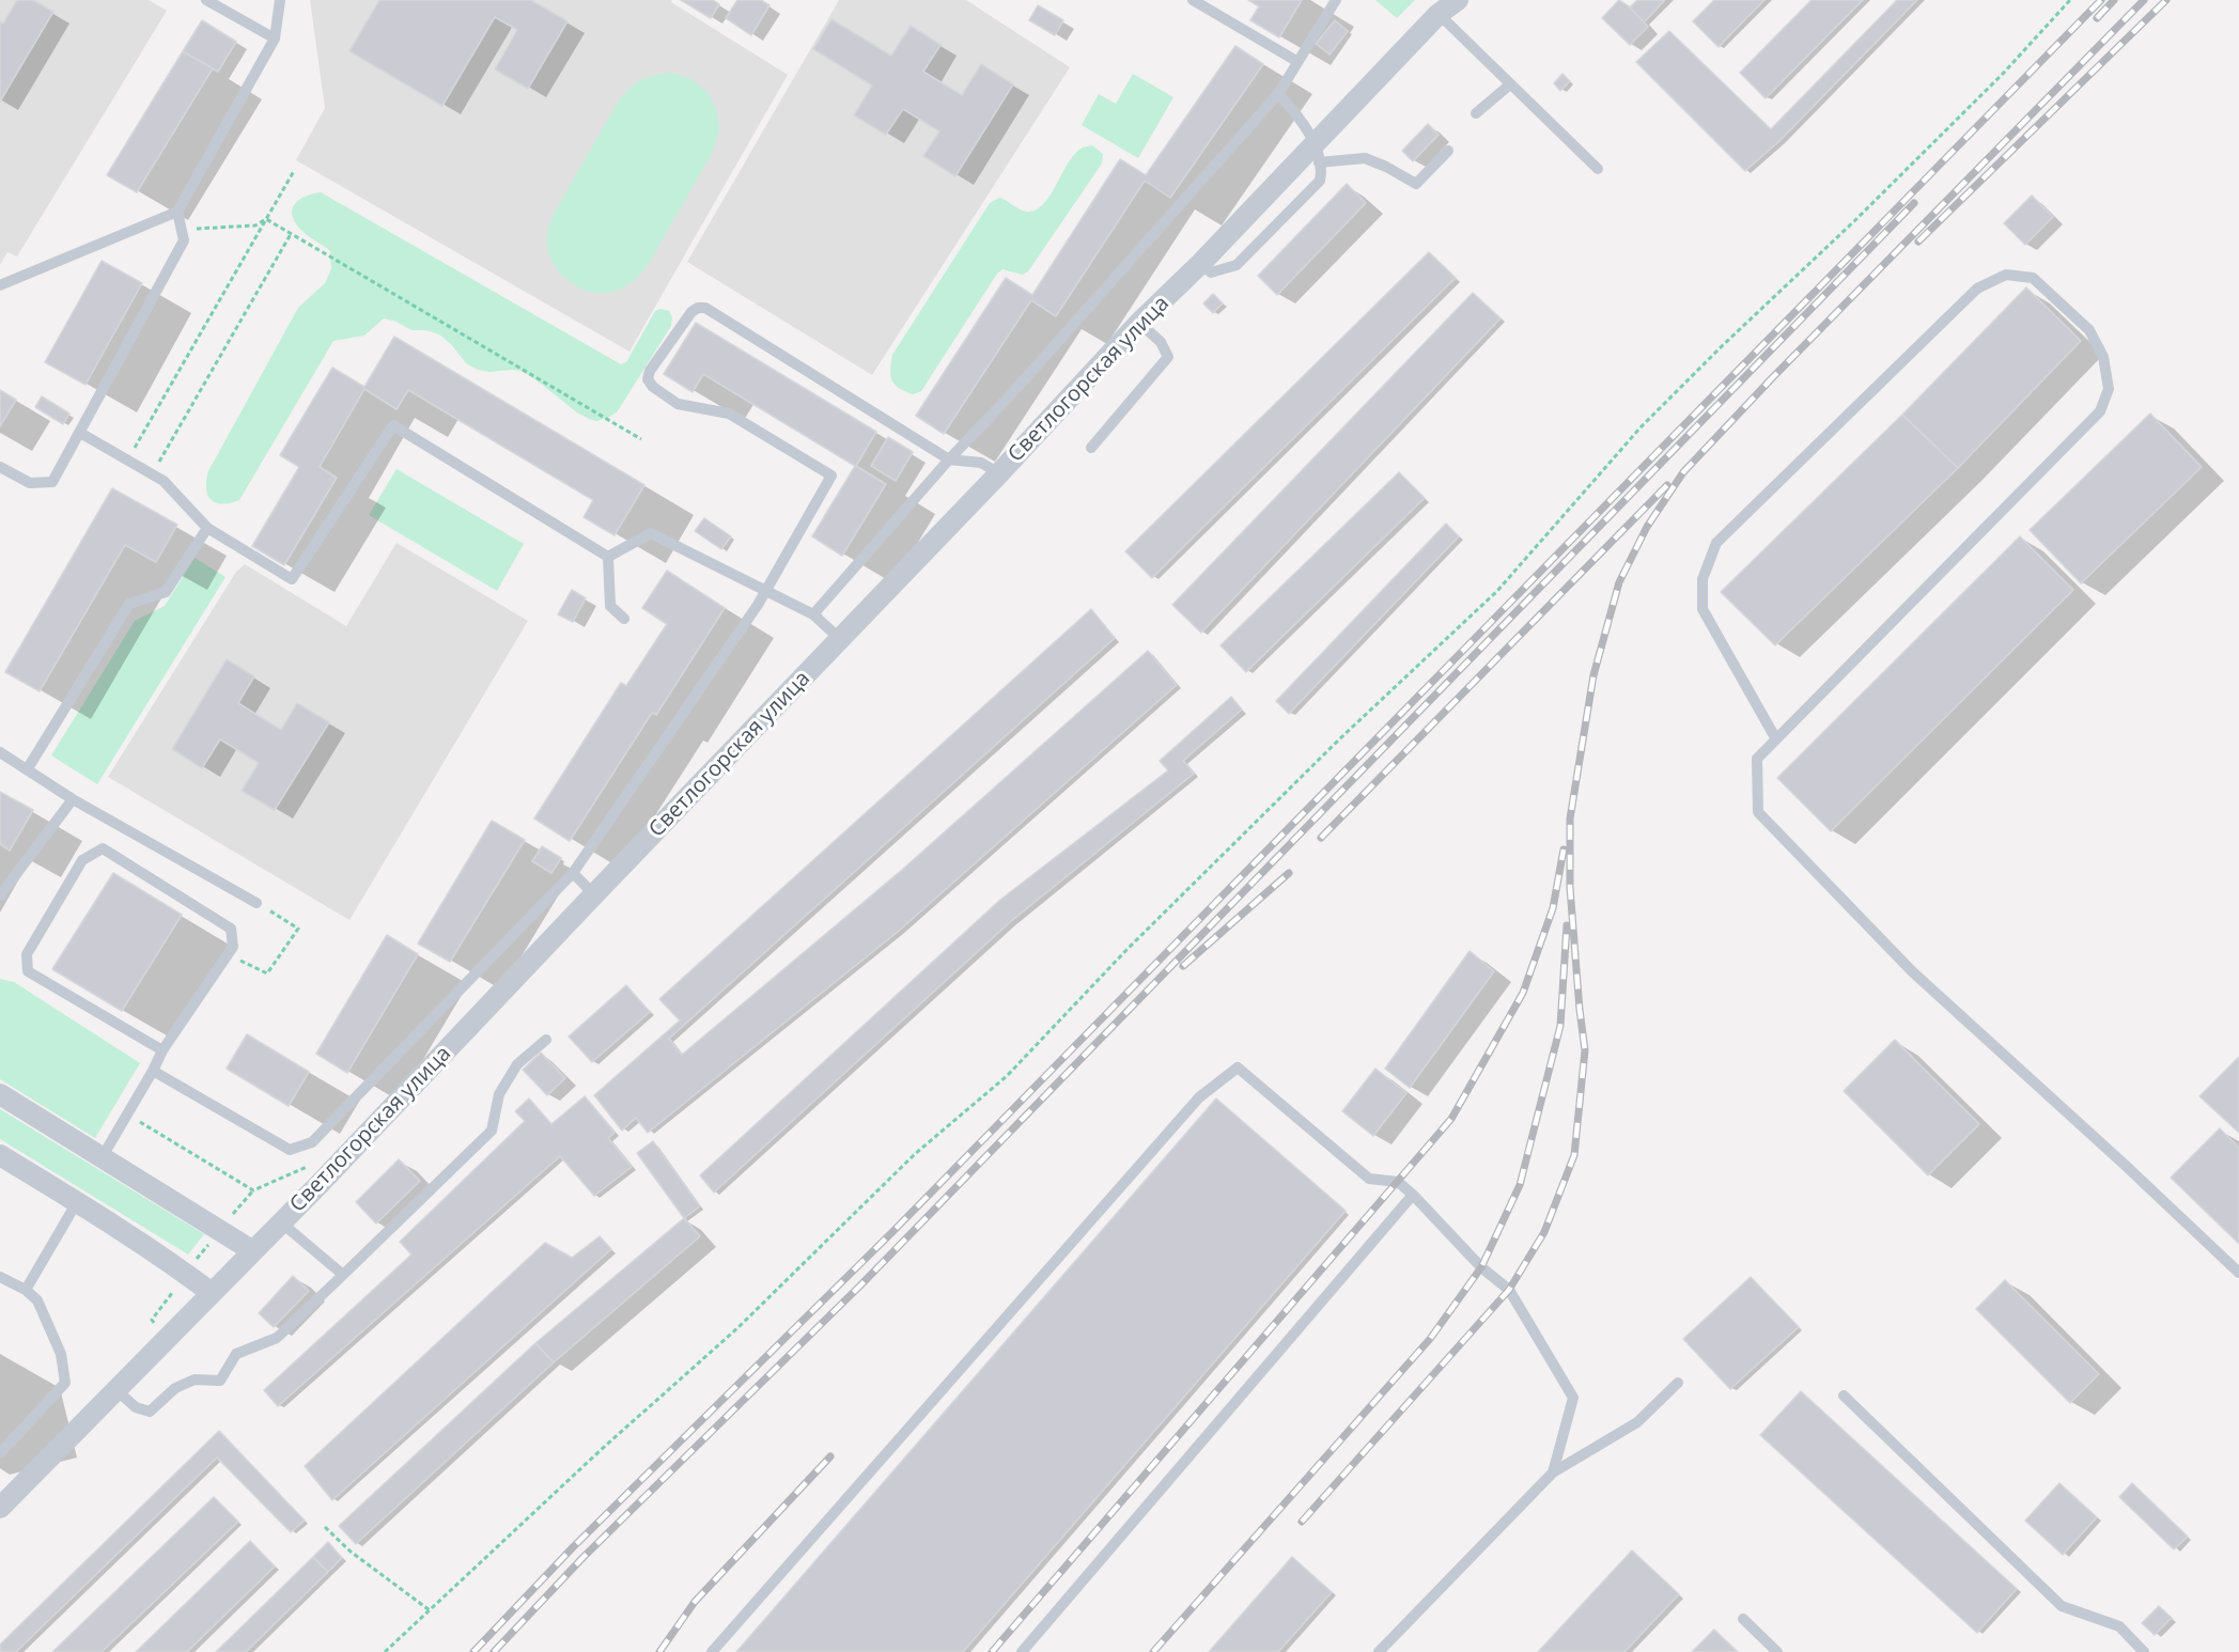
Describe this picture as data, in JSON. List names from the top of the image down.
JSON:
{
  "streets": {
    "street": ["Светлогорская улица"]
  }
}
